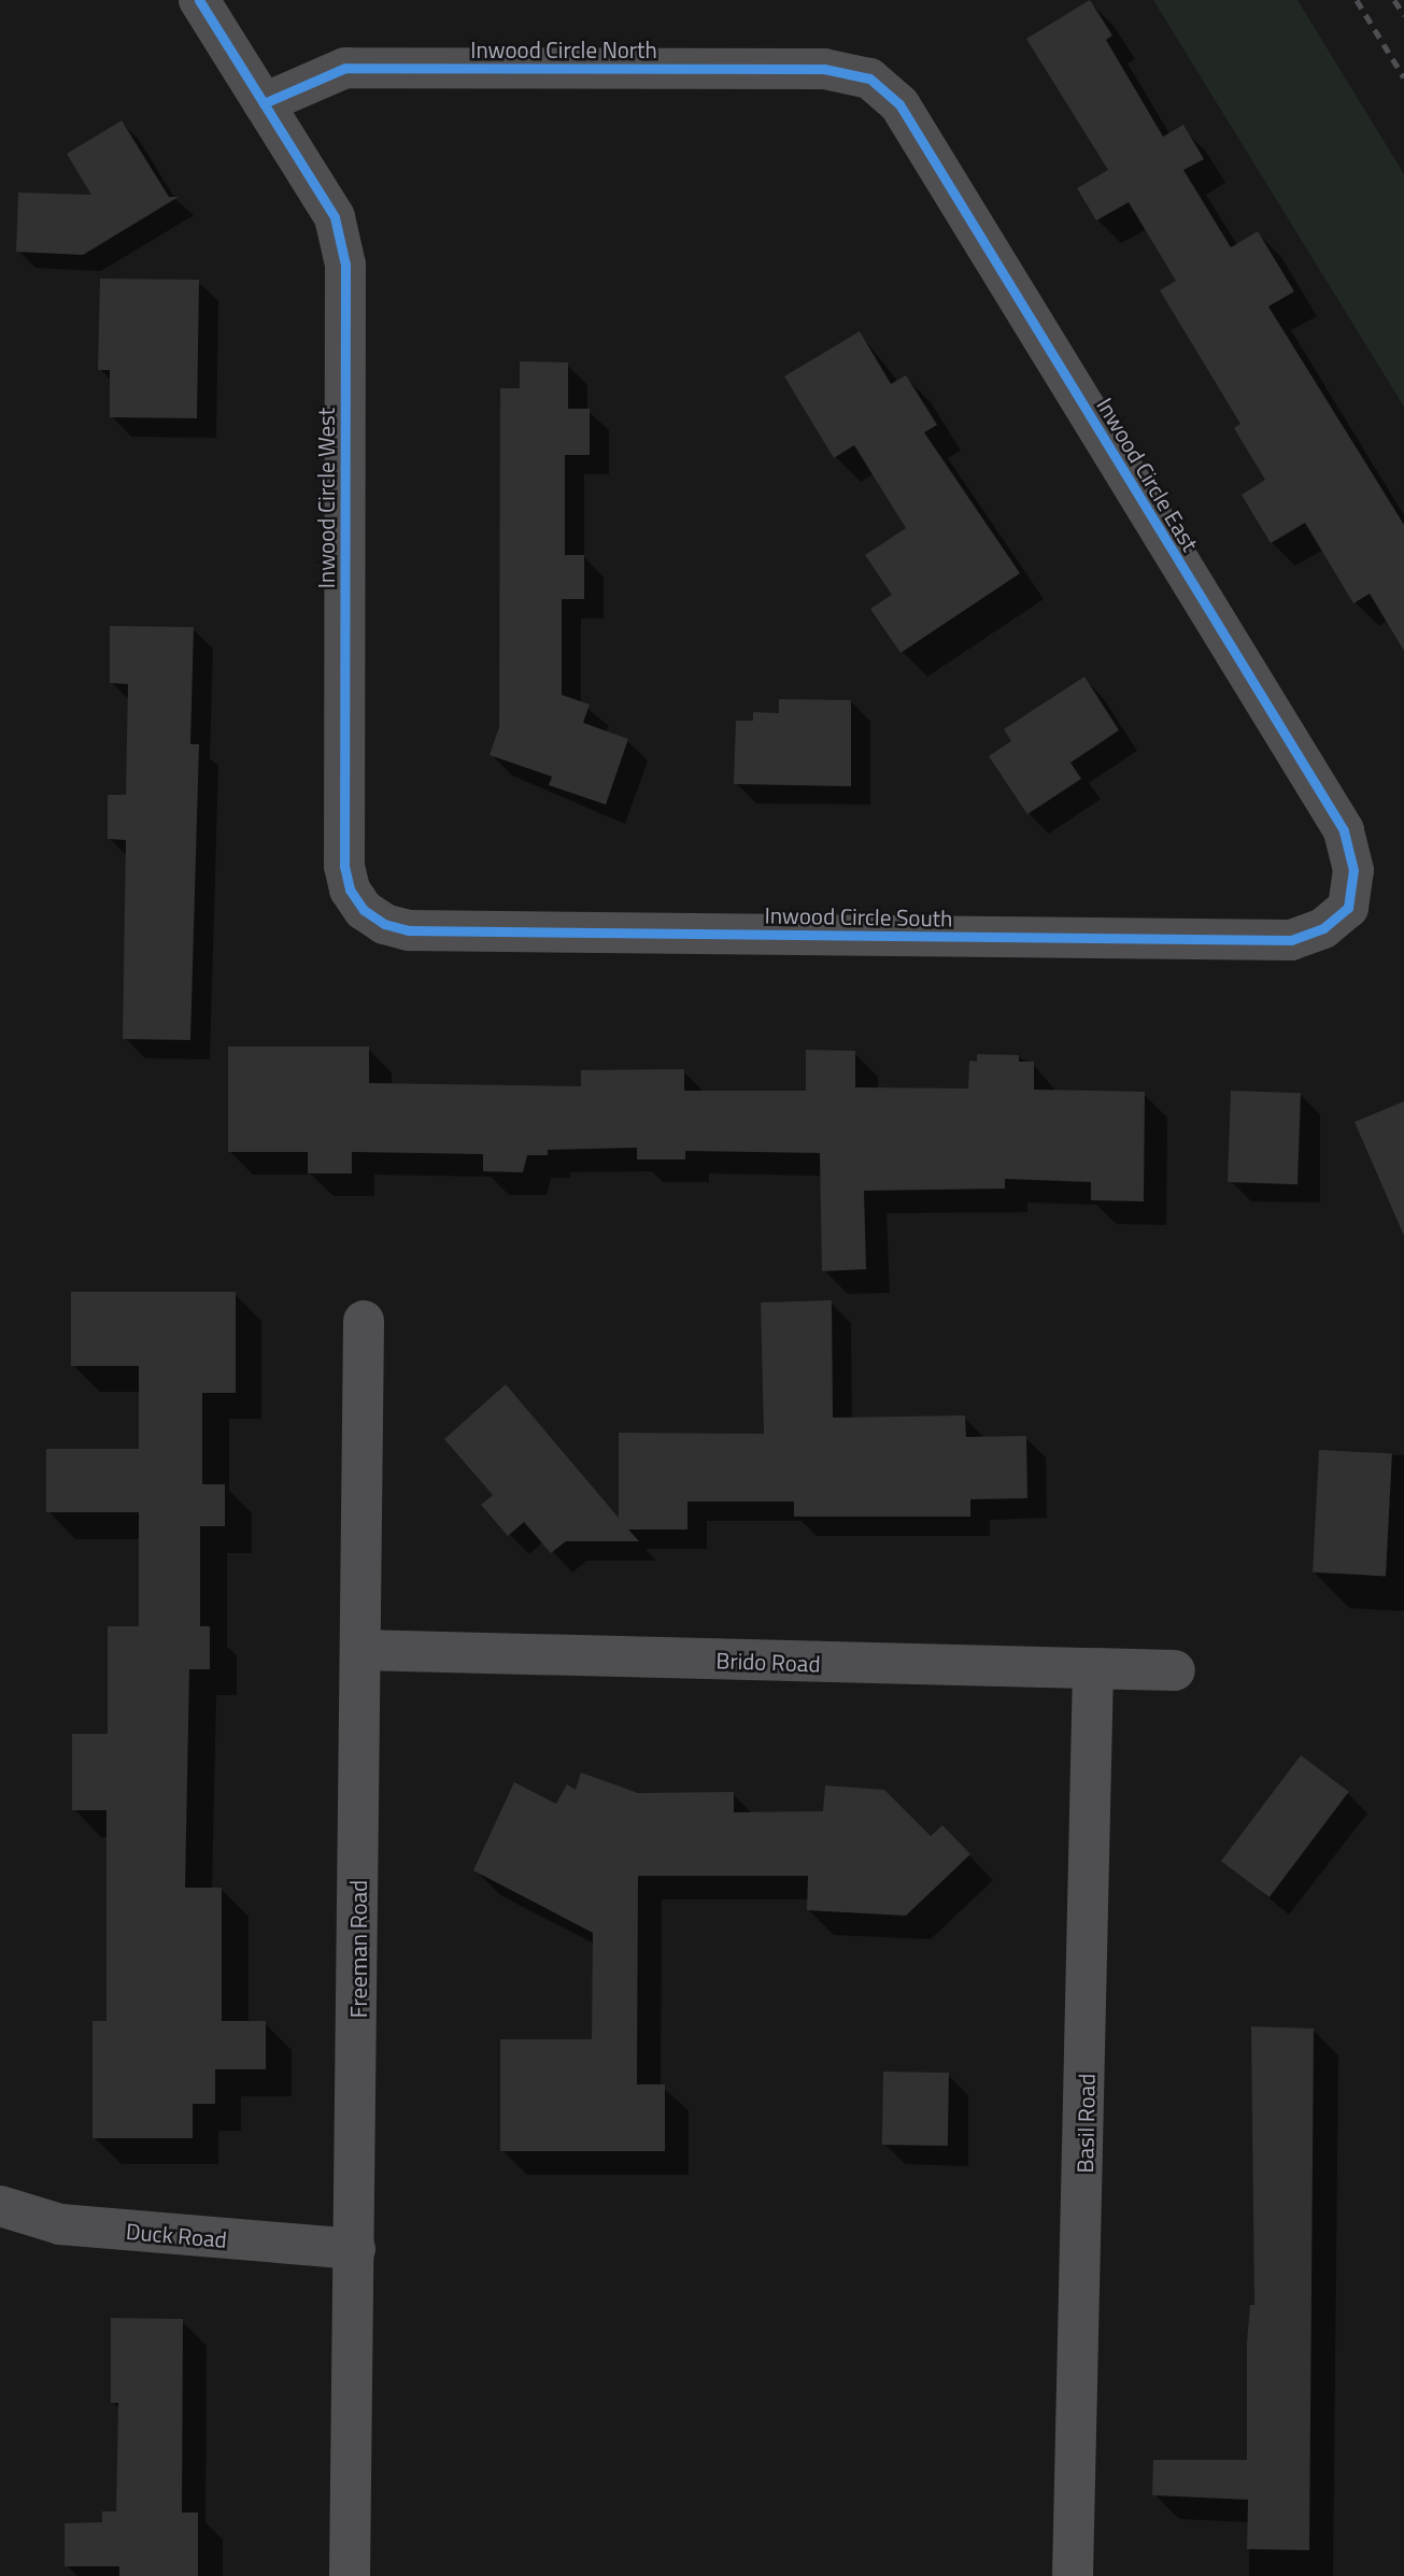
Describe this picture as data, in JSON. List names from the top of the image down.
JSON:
{
  "streets": {
    "street": [
      "Inwood Circle North",
      "Inwood Circle East",
      "Inwood Circle West",
      "Inwood Circle South",
      "Brido Road",
      "Freeman Road",
      "Basil Road",
      "Duck Road"
    ]
  },
  "crossings": [
    ["Inwood Circle North", "Inwood Circle East"],
    ["Inwood Circle North", "Inwood Circle West"],
    ["Inwood Circle East", "Inwood Circle South"],
    ["Inwood Circle West", "Inwood Circle South"],
    ["Brido Road", "Freeman Road"],
    ["Brido Road", "Basil Road"],
    ["Freeman Road", "Duck Road"]
  ]
}
